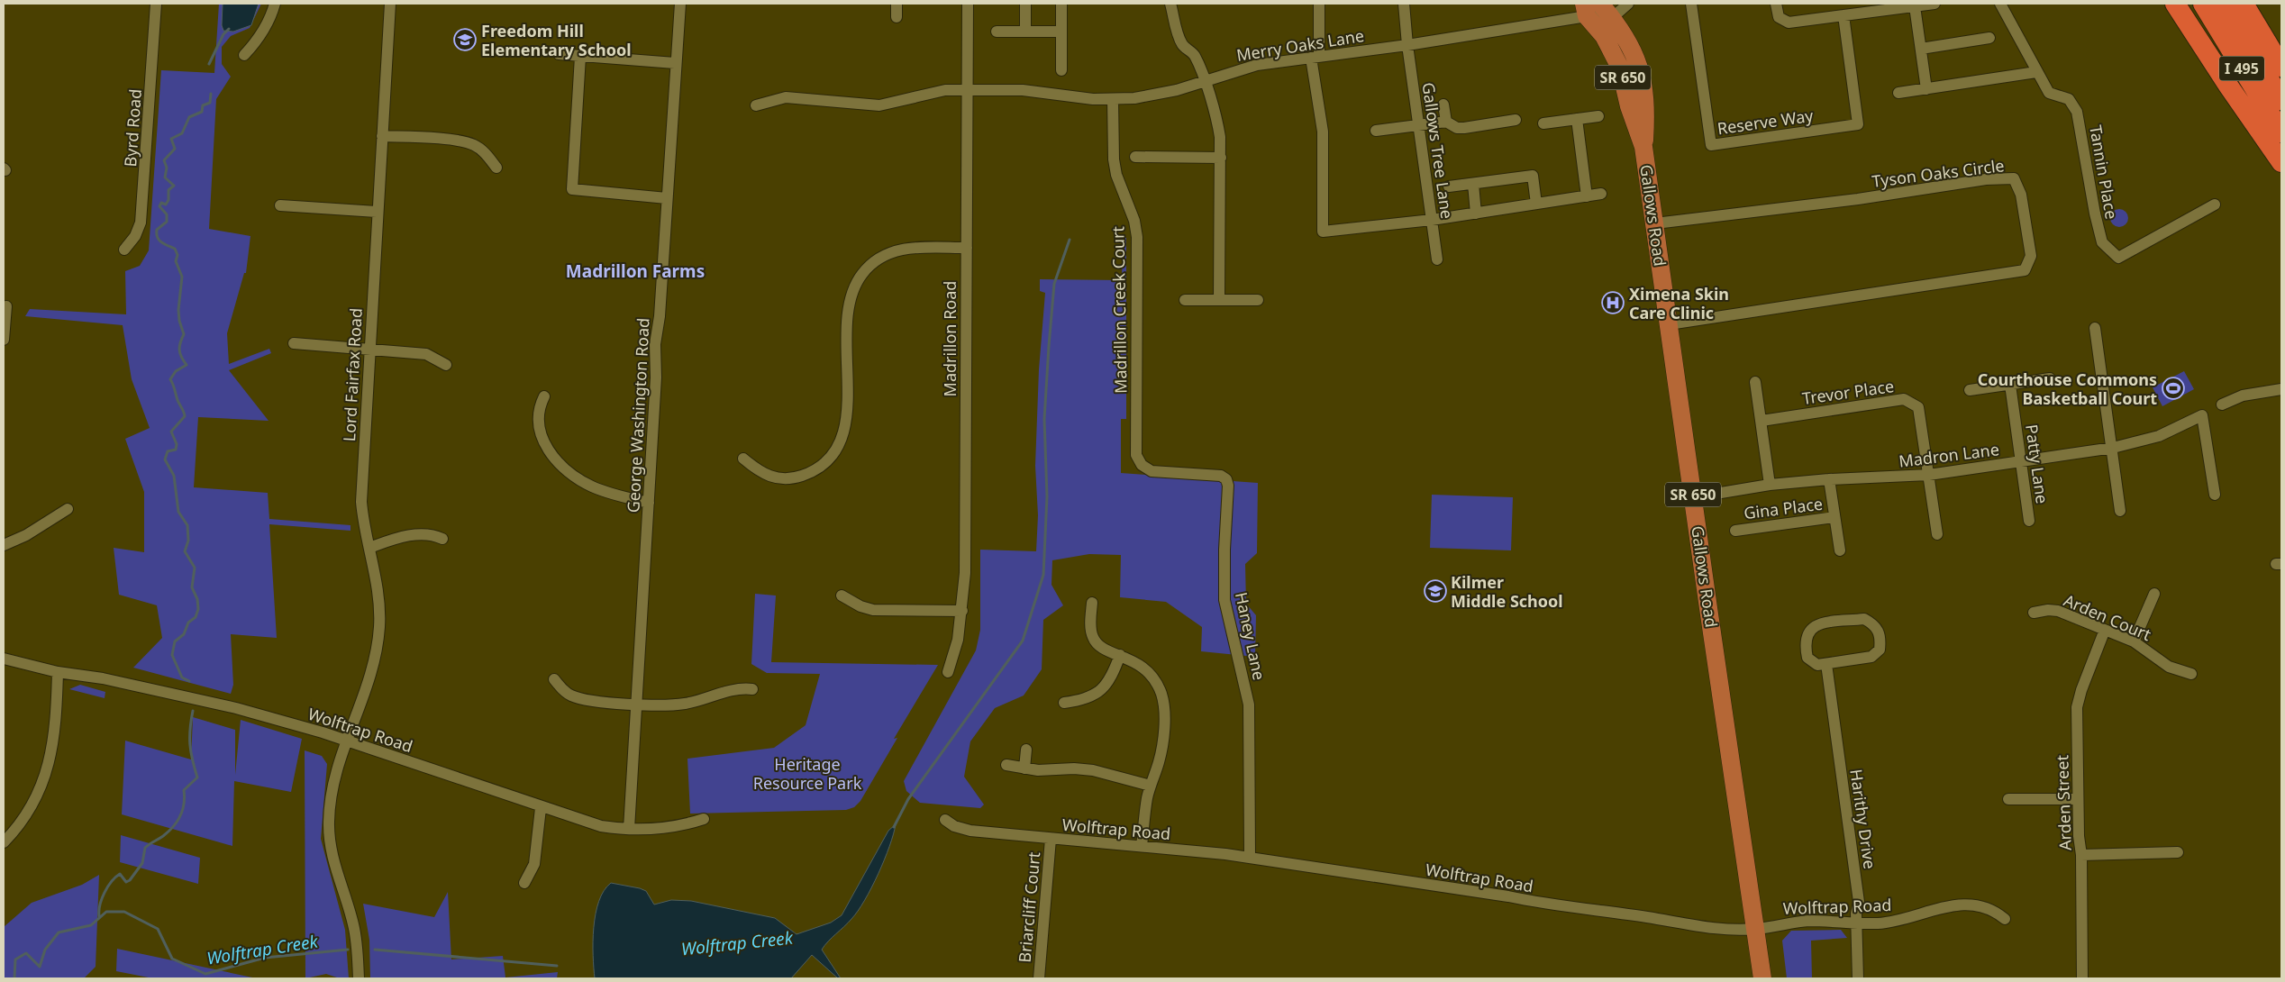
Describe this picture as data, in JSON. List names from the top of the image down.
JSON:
{
  "streets": {
    "highway": ["I 495"],
    "main road": ["SR 650", "Gallows Road"],
    "street": [
      "Merry Oaks Lane",
      "Reserve Way",
      "Byrd Road",
      "Gallows Tree Lane",
      "Tannin Place",
      "Tyson Oaks Circle",
      "Madrillon Creek Court",
      "Madrillon Road",
      "Lord Fairfax Road",
      "Trevor Place",
      "George Washington Road",
      "Madron Lane",
      "Patty Lane",
      "Gina Place",
      "Arden Court",
      "Haney Lane",
      "Wolftrap Road",
      "Arden Street",
      "Harithy Drive",
      "Briarcliff Court"
    ]
  },
  "crossings": [
    ["Merry Oaks Lane", "Gallows Tree Lane"],
    ["Merry Oaks Lane", "Gallows Road"],
    ["Merry Oaks Lane", "Madrillon Creek Court"],
    ["Merry Oaks Lane", "Madrillon Road"],
    ["Tyson Oaks Circle", "Gallows Road"],
    ["Gallows Road", "Madron Lane"],
    ["Gallows Road", "Wolftrap Road"],
    ["Madrillon Creek Court", "Haney Lane"],
    ["Lord Fairfax Road", "Wolftrap Road"],
    ["Trevor Place", "Madron Lane"],
    ["George Washington Road", "Wolftrap Road"],
    ["Madron Lane", "Patty Lane"],
    ["Arden Court", "Arden Street"],
    ["Haney Lane", "Wolftrap Road"],
    ["Wolftrap Road", "Harithy Drive"],
    ["Wolftrap Road", "Briarcliff Court"]
  ],
  "districts": ["Madrillon Farms"],
  "water": ["Wolftrap Creek"],
  "parks": ["Heritage Resource Park"],
  "places": {
    "school or university": ["Freedom Hill Elementary School", "Kilmer Middle School"],
    "hospital": ["Ximena Skin Care Clinic"],
    "sports": ["Courthouse Commons Basketball Court"]
  }
}
